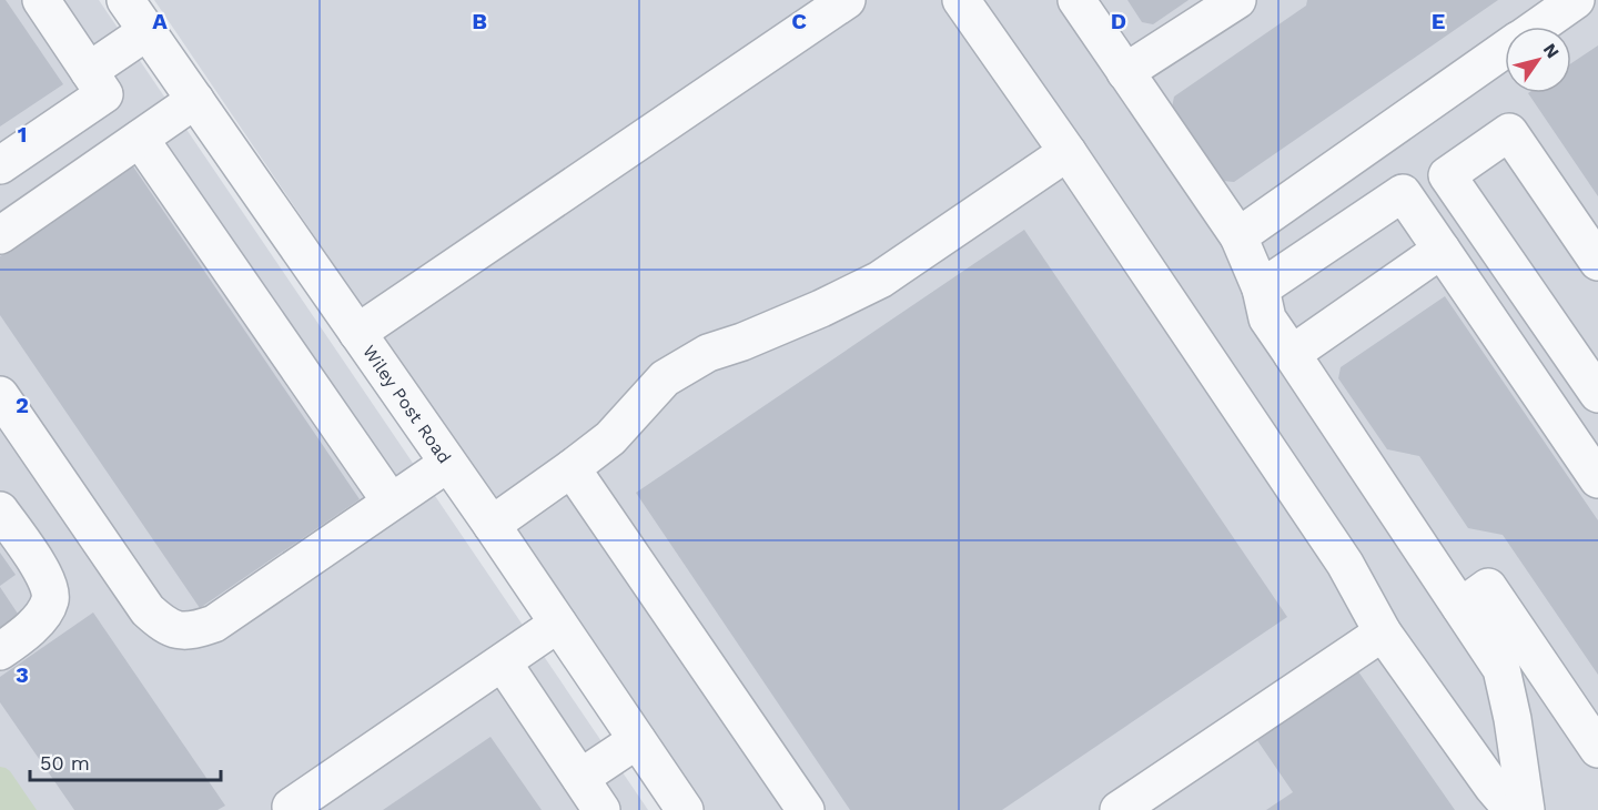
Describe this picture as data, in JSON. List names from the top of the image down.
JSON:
{
  "streets": {
    "street": ["Wiley Post Road"]
  },
  "scale_bar": "50 m",
  "north": "top right",
  "grid": {
    "columns": [
      "A",
      "B",
      "C",
      "D",
      "E"
    ],
    "rows": ["1", "2", "3"]
  }
}
